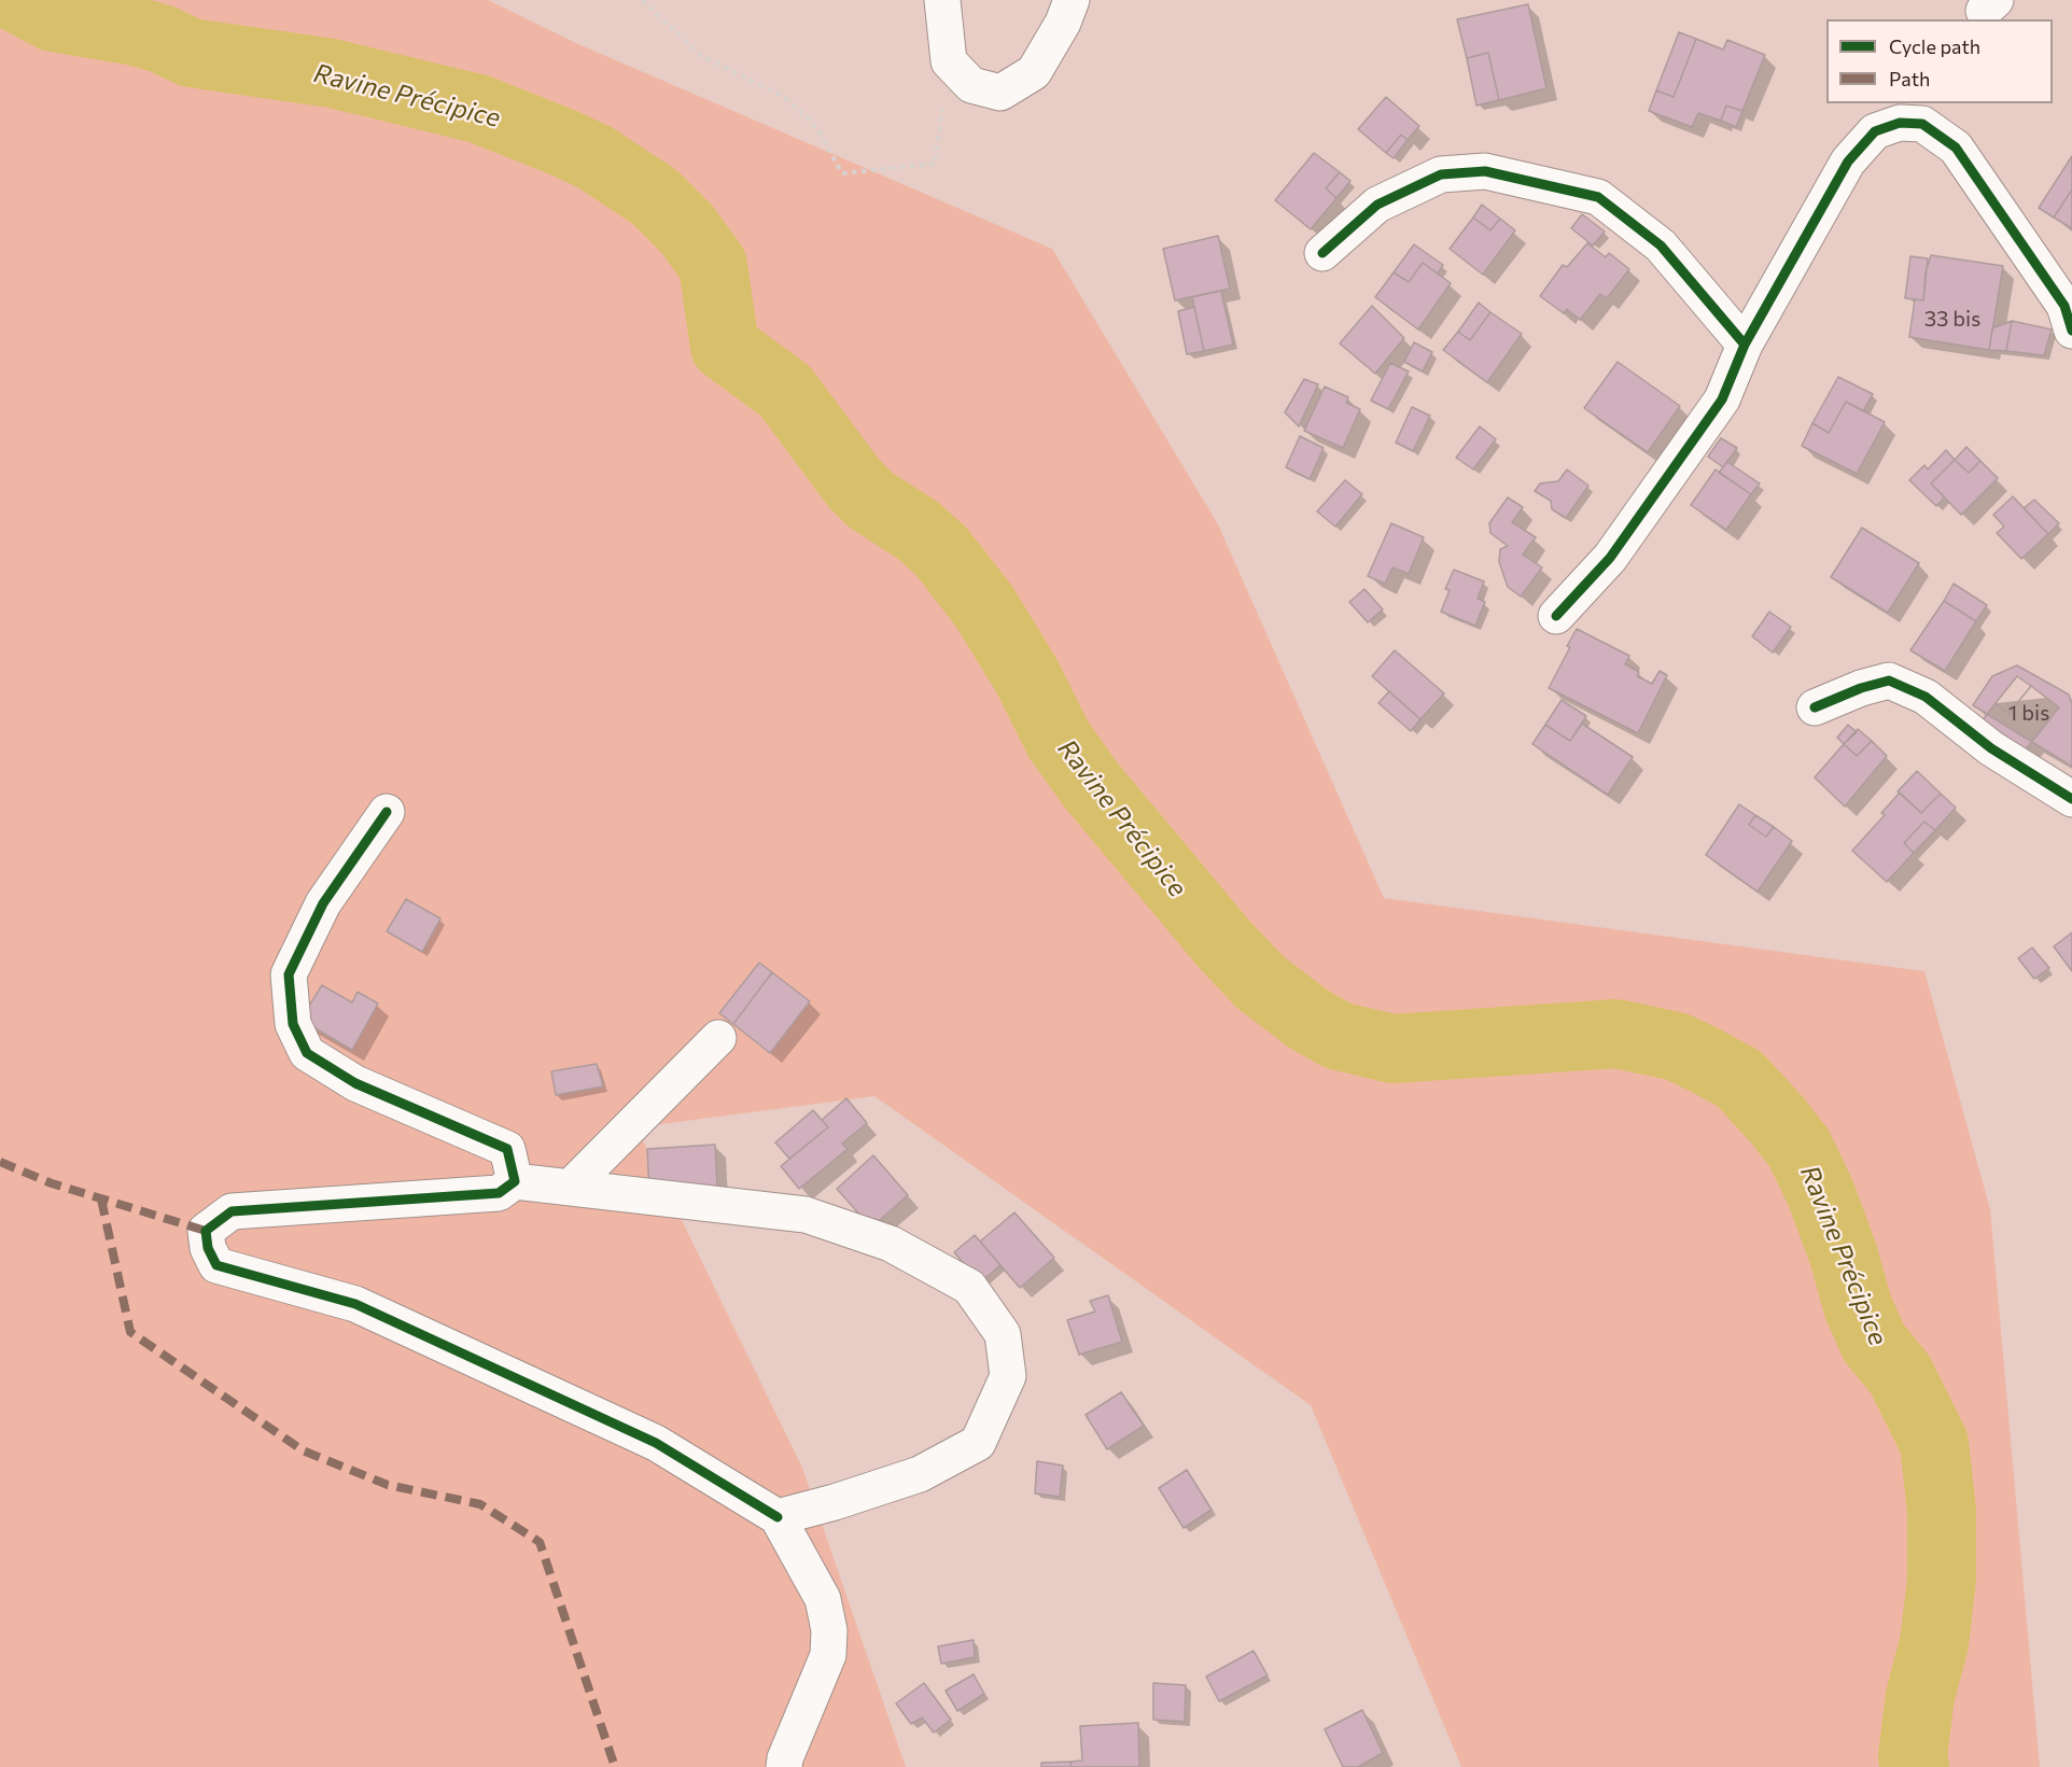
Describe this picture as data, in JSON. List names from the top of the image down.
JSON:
{
  "water": ["Ravine Précipice"],
  "house_numbers": ["33 bis", "1 bis"],
  "legend": ["Cycle path", "Path"]
}
